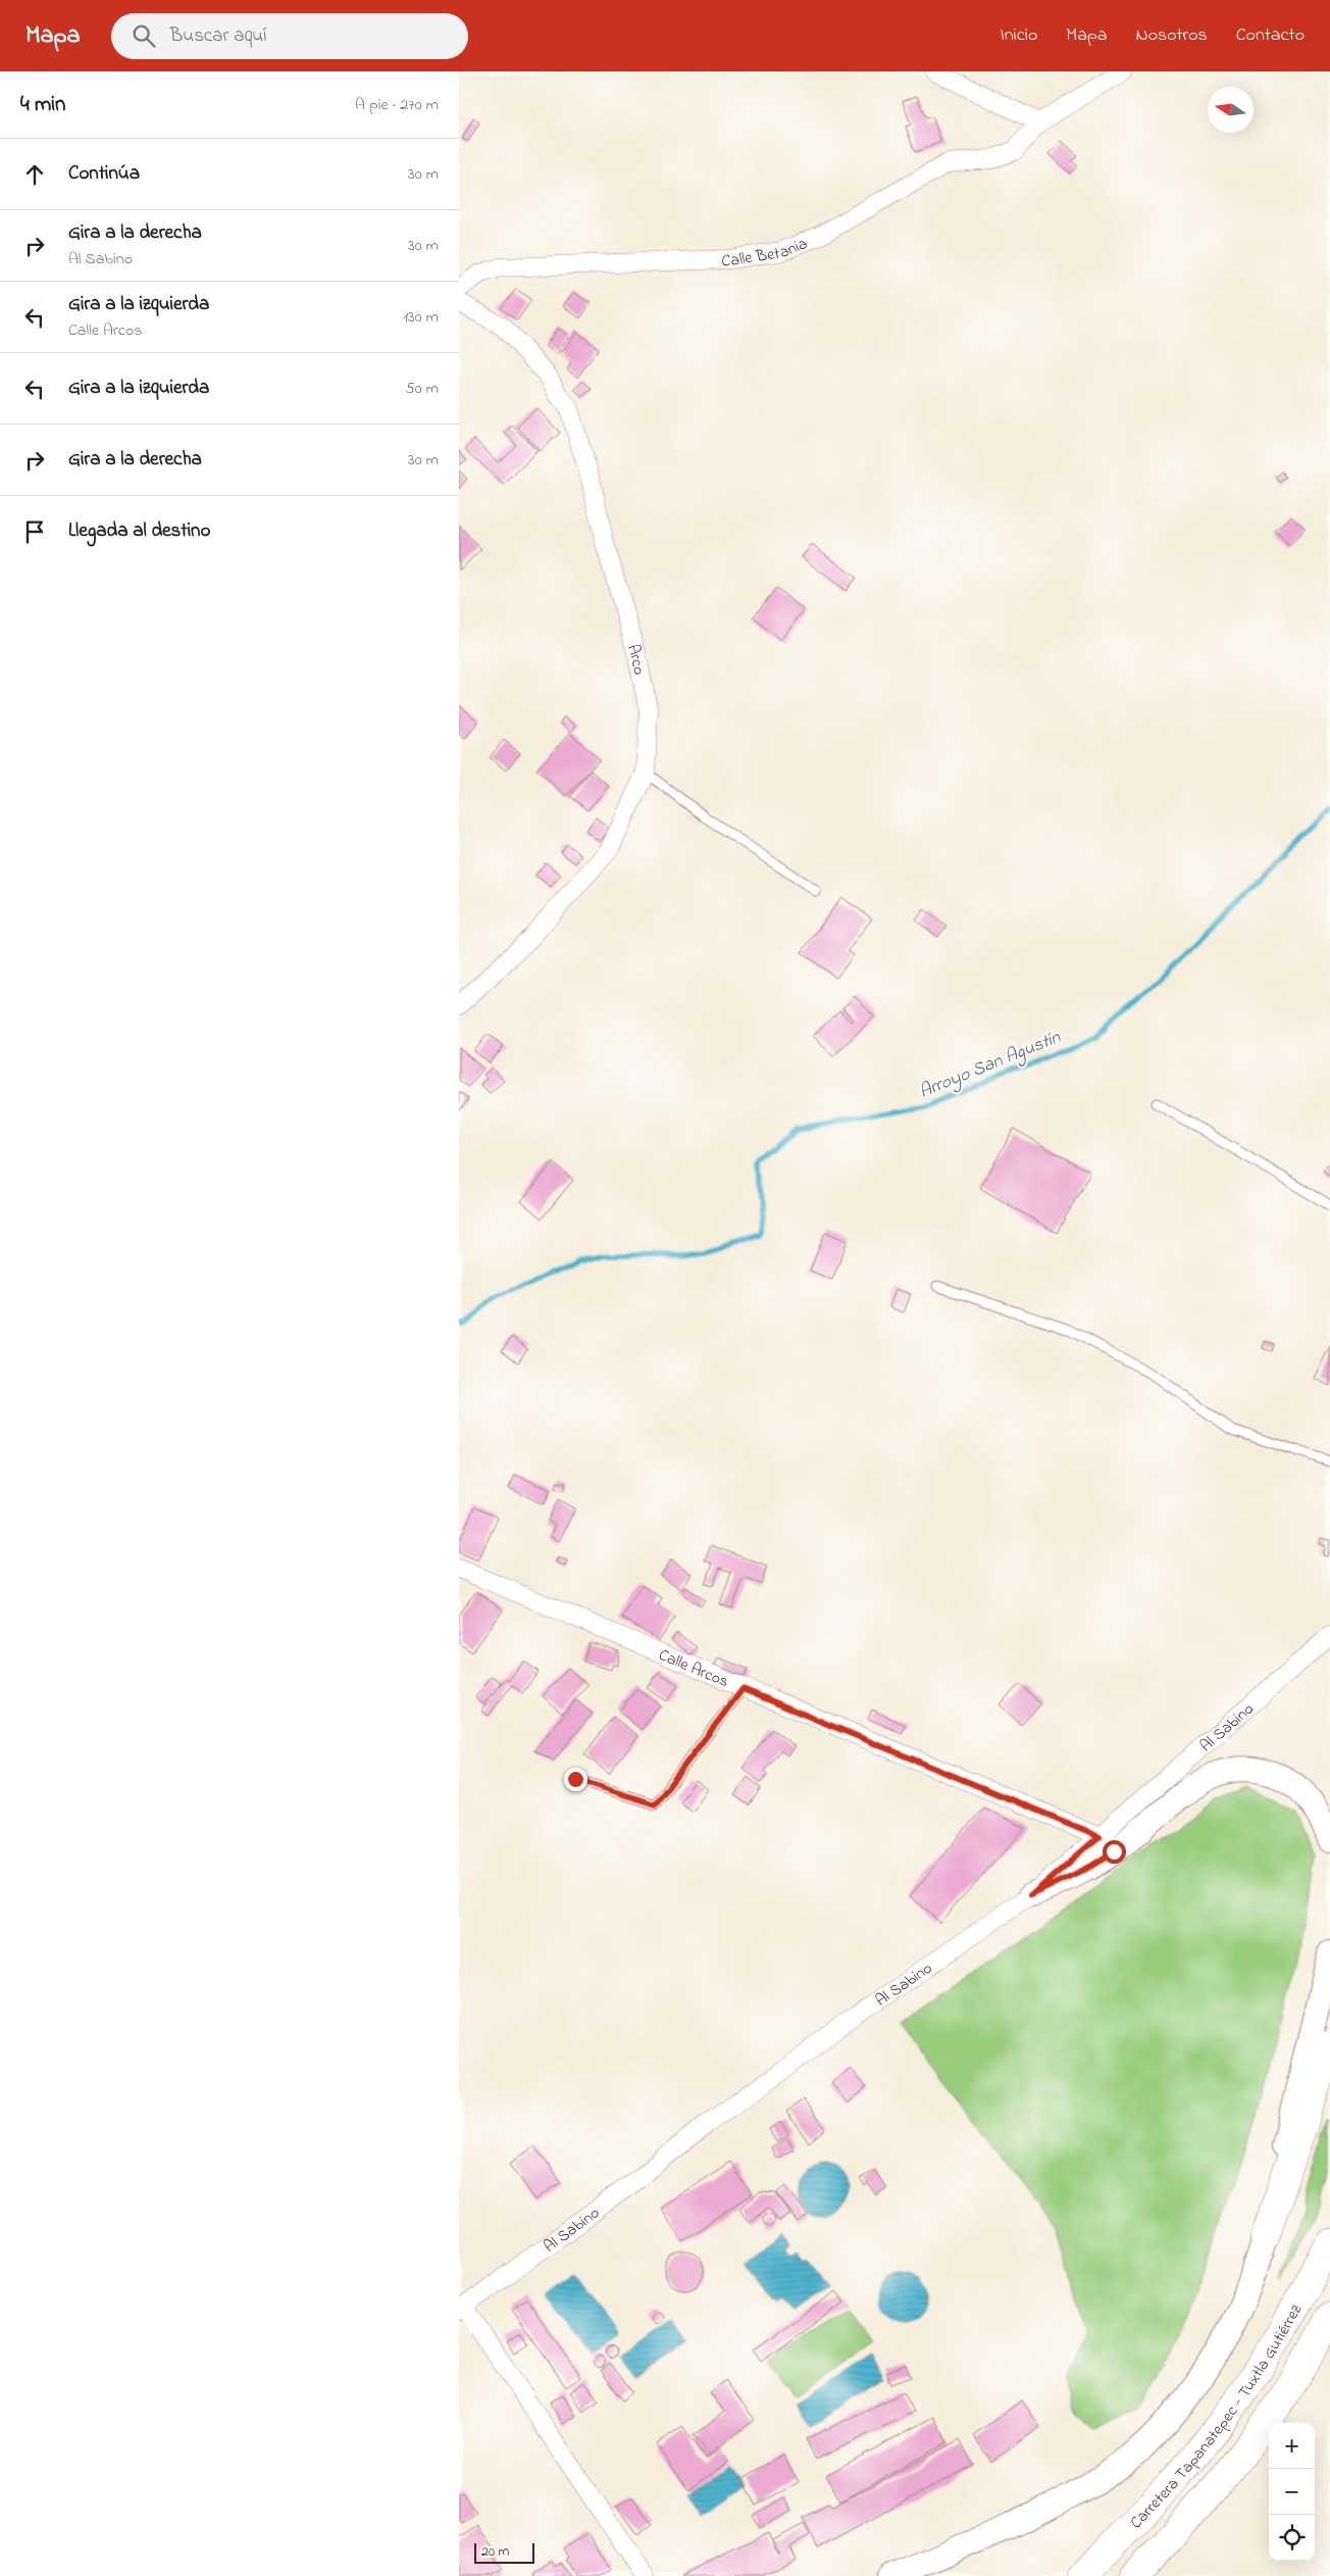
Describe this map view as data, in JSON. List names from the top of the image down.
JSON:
{
  "streets": {
    "highway": ["Carretera Tapanatepec - Tuxtla Gutiérrez"],
    "street": [
      "Calle Betania",
      "Arco",
      "Calle Arcos",
      "Al Sabino"
    ]
  },
  "crossings": [
    ["Calle Arcos", "Al Sabino"]
  ],
  "water": ["Arroyo San Agustín"],
  "scale_bar": "20 m",
  "north": "left",
  "page": {
    "header": "Mapa",
    "search": "Buscar aquí",
    "nav": [
      "Inicio",
      "Mapa",
      "Nosotros",
      "Contacto"
    ],
    "heading": ["4 min", "A pie · 270 m"],
    "list": [
      ["Continúa", "30 m"],
      ["Gira a la derecha", "Al Sabino", "30 m"],
      ["Gira a la izquierda", "Calle Arcos", "130 m"],
      ["Gira a la izquierda", "50 m"],
      ["Gira a la derecha", "30 m"],
      "Llegada al destino"
    ],
    "map_buttons": ["+", "−"],
    "scale": "20 m"
  }
}
